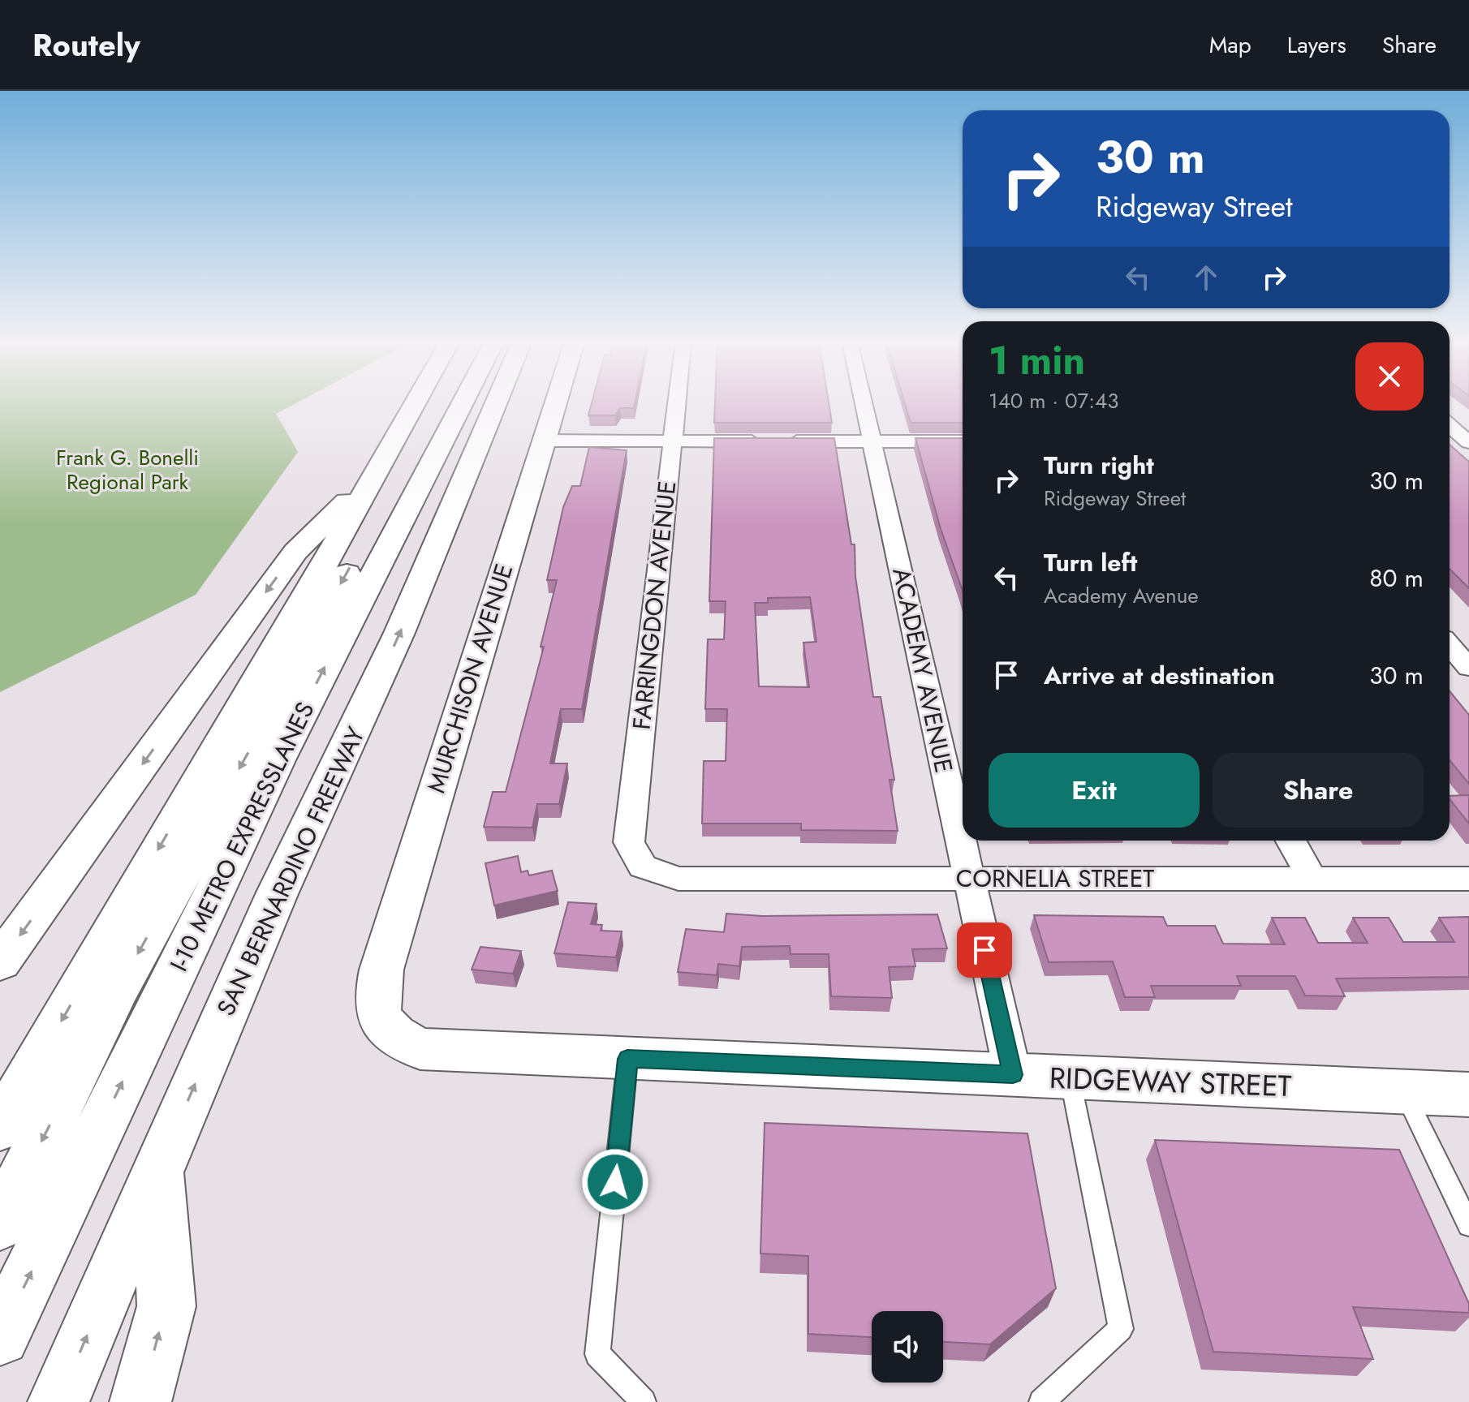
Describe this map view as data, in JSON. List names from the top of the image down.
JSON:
{
  "streets": {
    "main road": [
      "MURCHISON AVENUE",
      "I-10 METRO EXPRESSLANES",
      "SAN BERNARDINO FREEWAY",
      "RIDGEWAY STREET"
    ],
    "street": ["FARRINGDON AVENUE", "ACADEMY AVENUE", "CORNELIA STREET"]
  },
  "crossings": [
    ["FARRINGDON AVENUE", "CORNELIA STREET"],
    ["ACADEMY AVENUE", "CORNELIA STREET"],
    ["ACADEMY AVENUE", "RIDGEWAY STREET"],
    ["MURCHISON AVENUE", "RIDGEWAY STREET"]
  ],
  "parks": ["Frank G. Bonelli Regional Park"],
  "page": {
    "header": "Routely",
    "nav": ["Map", "Layers", "Share"],
    "turn": ["30 m", "Ridgeway Street"],
    "heading": ["1 min", "140 m · 07:43"],
    "list": [
      {
        "name": "Turn right",
        "note": "Ridgeway Street",
        "value": "30 m"
      },
      {
        "name": "Turn left",
        "note": "Academy Avenue",
        "value": "80 m"
      },
      {
        "name": "Arrive at destination",
        "value": "30 m"
      }
    ],
    "buttons": ["Exit", "Share"]
  }
}
